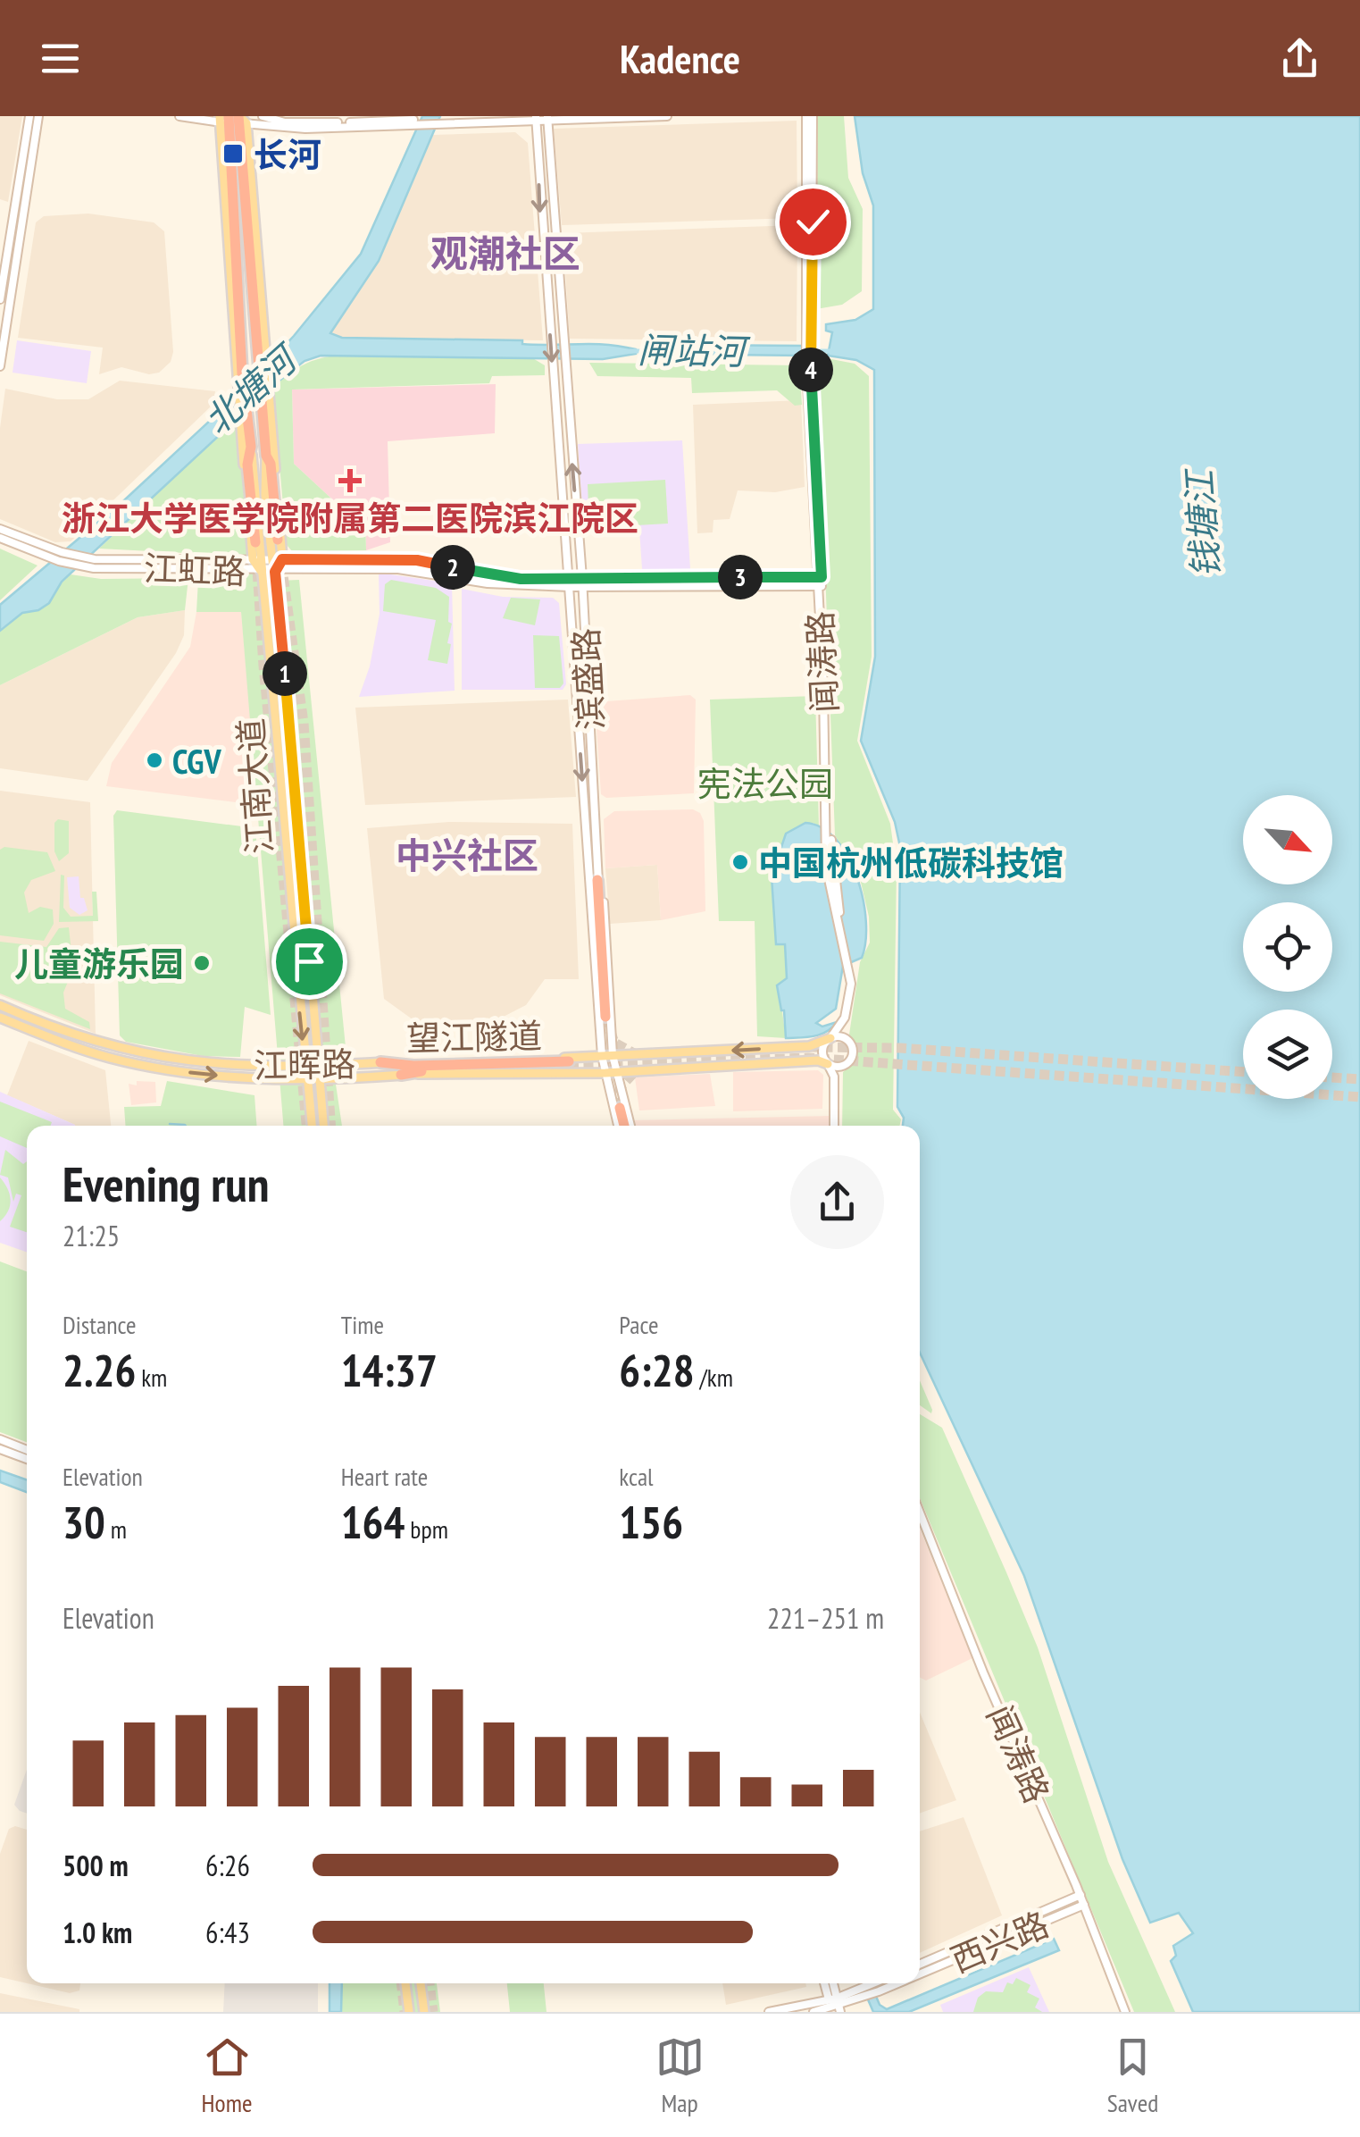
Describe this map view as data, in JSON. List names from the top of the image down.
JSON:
{
  "streets": {
    "highway": ["江南大道", "望江隧道"],
    "main road": [
      "江虹路",
      "闻涛路",
      "滨盛路",
      "江晖路",
      "西兴路"
    ]
  },
  "crossings": [
    ["江虹路", "闻涛路"],
    ["江虹路", "滨盛路"],
    ["江虹路", "江南大道"],
    ["闻涛路", "江晖路"],
    ["闻涛路", "西兴路"],
    ["滨盛路", "江晖路"],
    ["江南大道", "江晖路"],
    ["望江隧道", "江晖路"]
  ],
  "districts": ["观潮社区", "中兴社区"],
  "water": ["闸站河", "北塘河", "钱塘江"],
  "parks": ["宪法公园"],
  "places": {
    "transit": ["长河"],
    "health": ["浙江大学医学院附属第二医院滨江院区"],
    "other": ["CGV", "中国杭州低碳科技馆", "儿童游乐园"]
  },
  "north": "bottom right",
  "page": {
    "header": "Kadence",
    "pins": [
      "4",
      "2",
      "3",
      "1"
    ],
    "heading": ["Evening run", "21:25"],
    "stats": [
      ["Distance", "2.26 km"],
      ["Time", "14:37"],
      ["Pace", "6:28 /km"],
      ["Elevation", "30 m"],
      ["Heart rate", "164 bpm"],
      ["kcal", "156"]
    ],
    "chart": ["Elevation", "221–251 m"],
    "list": [
      {
        "name": "500 m",
        "note": "6:26"
      },
      {
        "name": "1.0 km",
        "note": "6:43"
      }
    ],
    "tabs": ["Home", "Map", "Saved"]
  }
}
